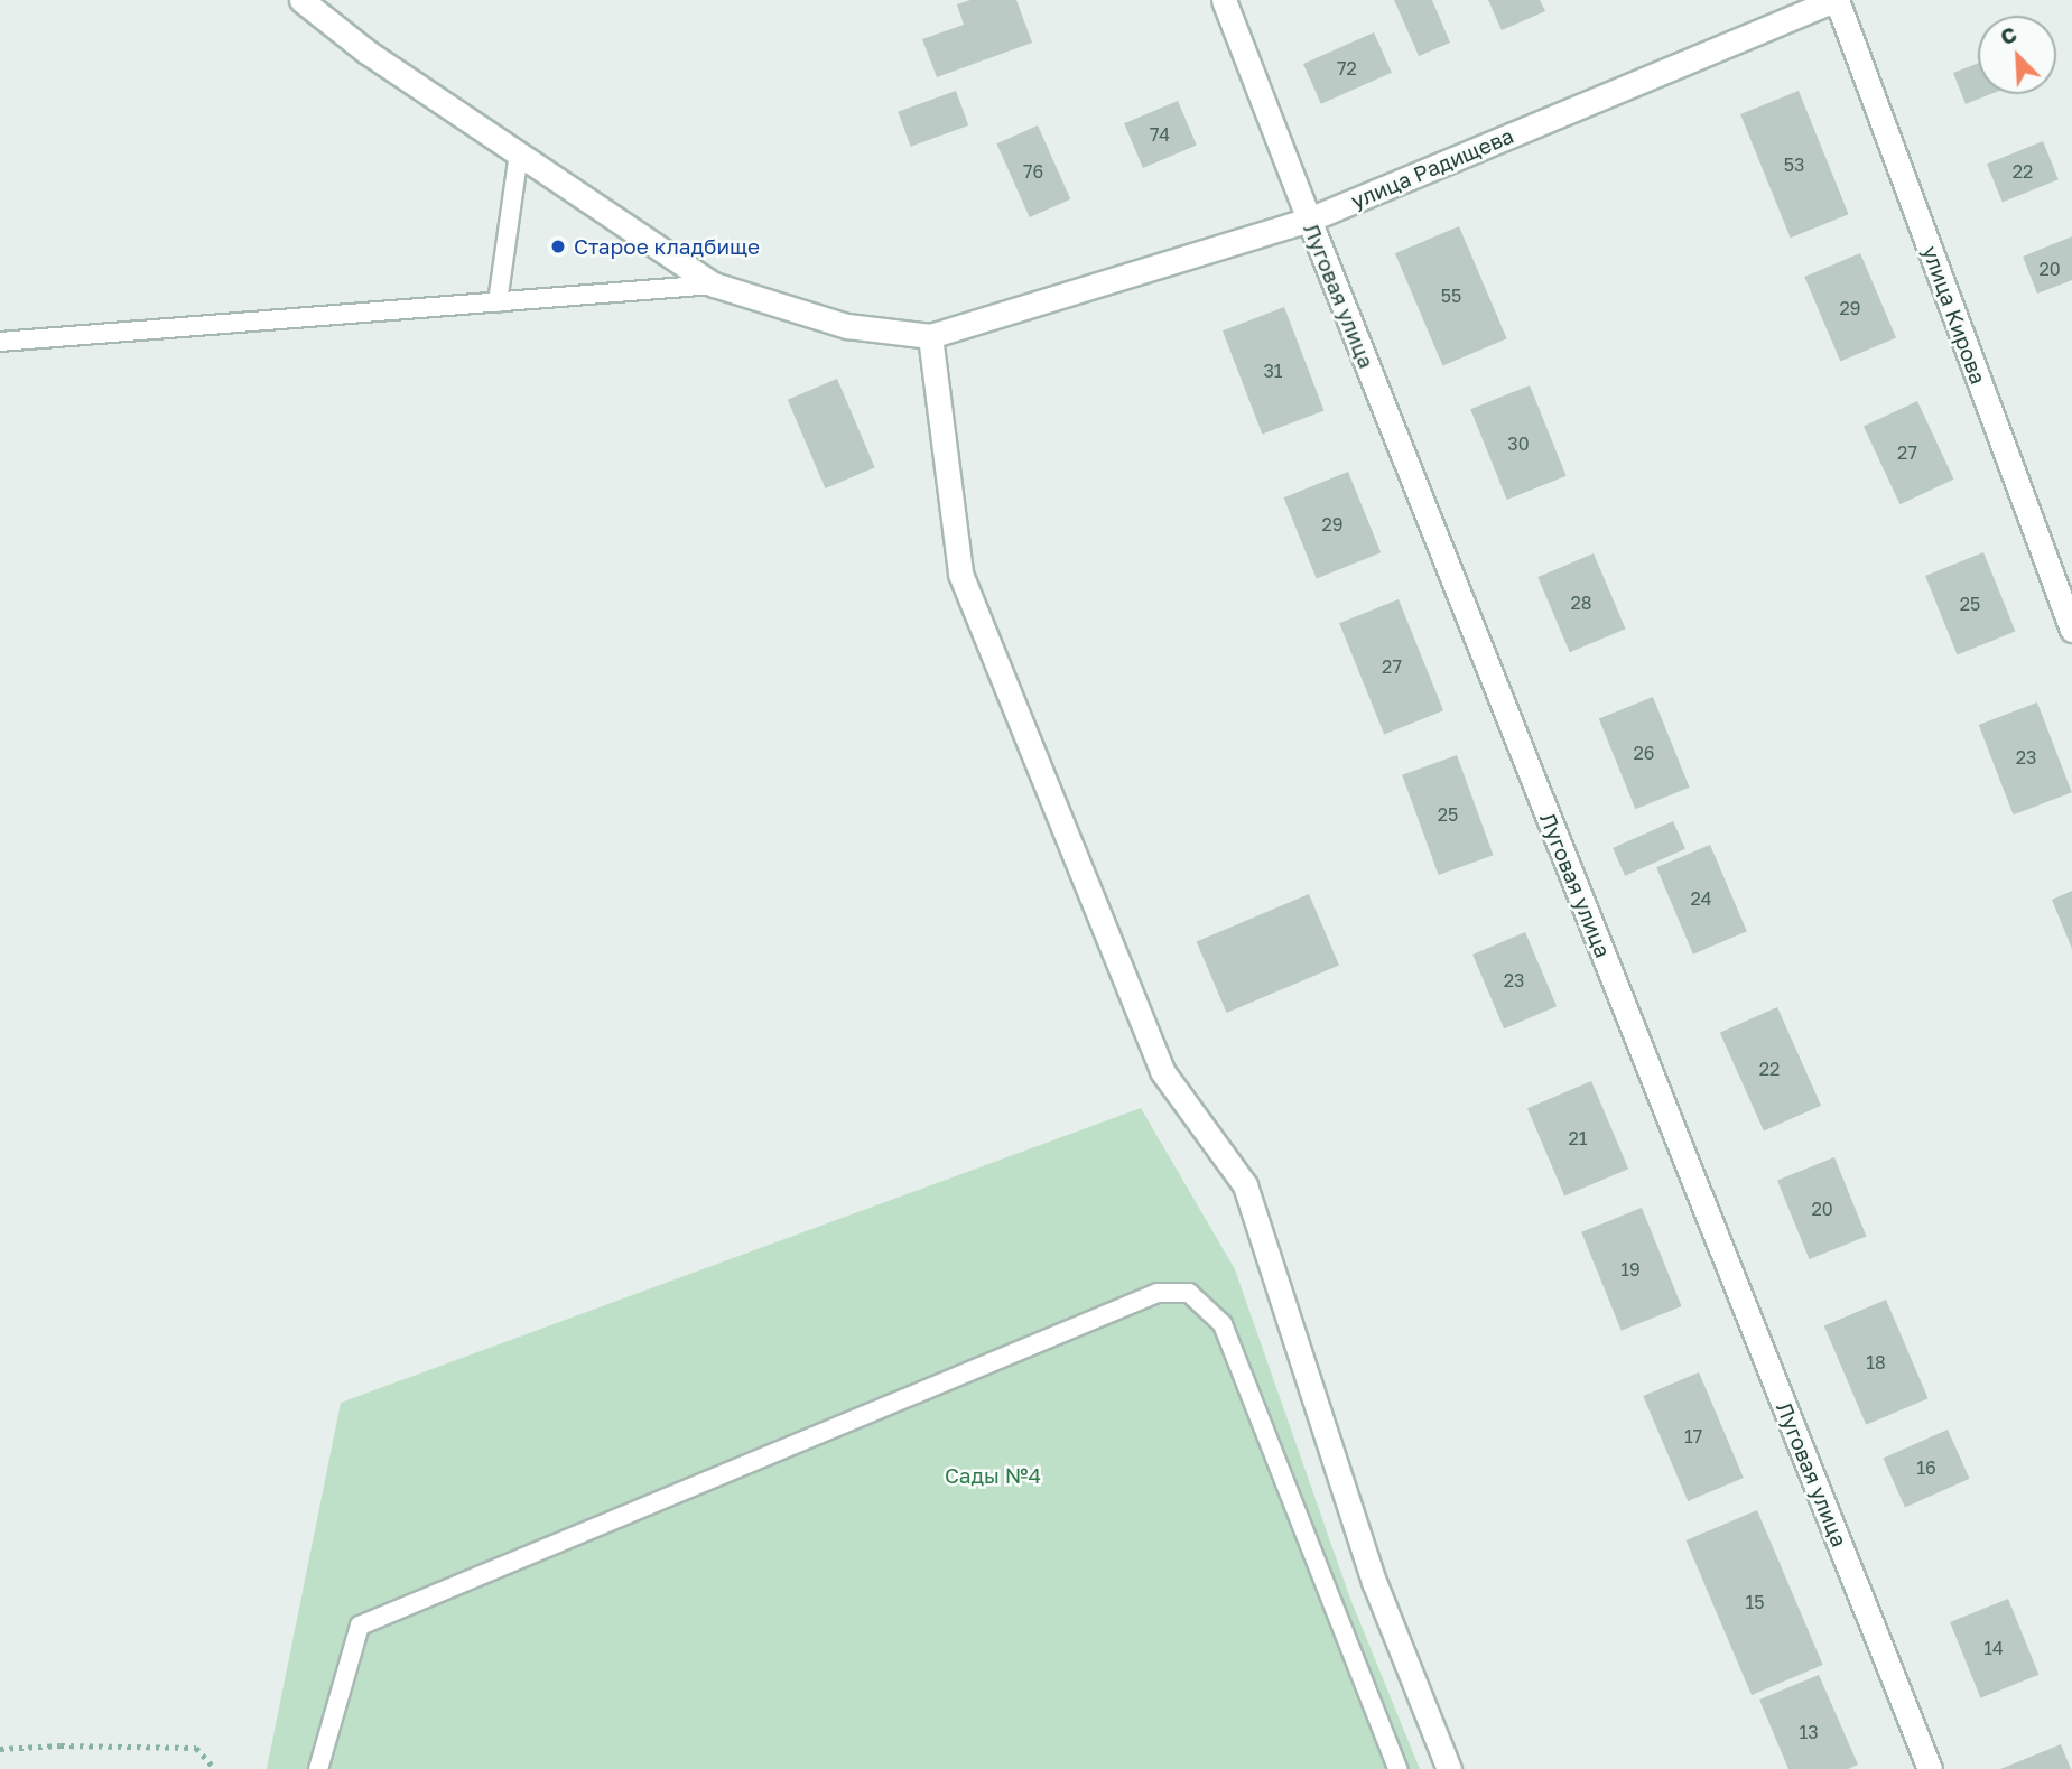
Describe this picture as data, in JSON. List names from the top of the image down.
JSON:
{
  "streets": {
    "street": ["улица Радищева", "Луговая улица", "улица Кирова"]
  },
  "crossings": [
    ["улица Радищева", "Луговая улица"],
    ["улица Радищева", "улица Кирова"]
  ],
  "parks": ["Сады №4"],
  "places": ["Старое кладбище"],
  "house_numbers": [
    "72",
    "74",
    "53",
    "76",
    "22",
    "20",
    "55",
    "29",
    "31",
    "30",
    "27",
    "29",
    "28",
    "25",
    "27",
    "26",
    "23",
    "25",
    "24",
    "23",
    "22",
    "21",
    "20",
    "19",
    "18",
    "17",
    "16",
    "15",
    "14",
    "13"
  ],
  "north": "top left"
}
